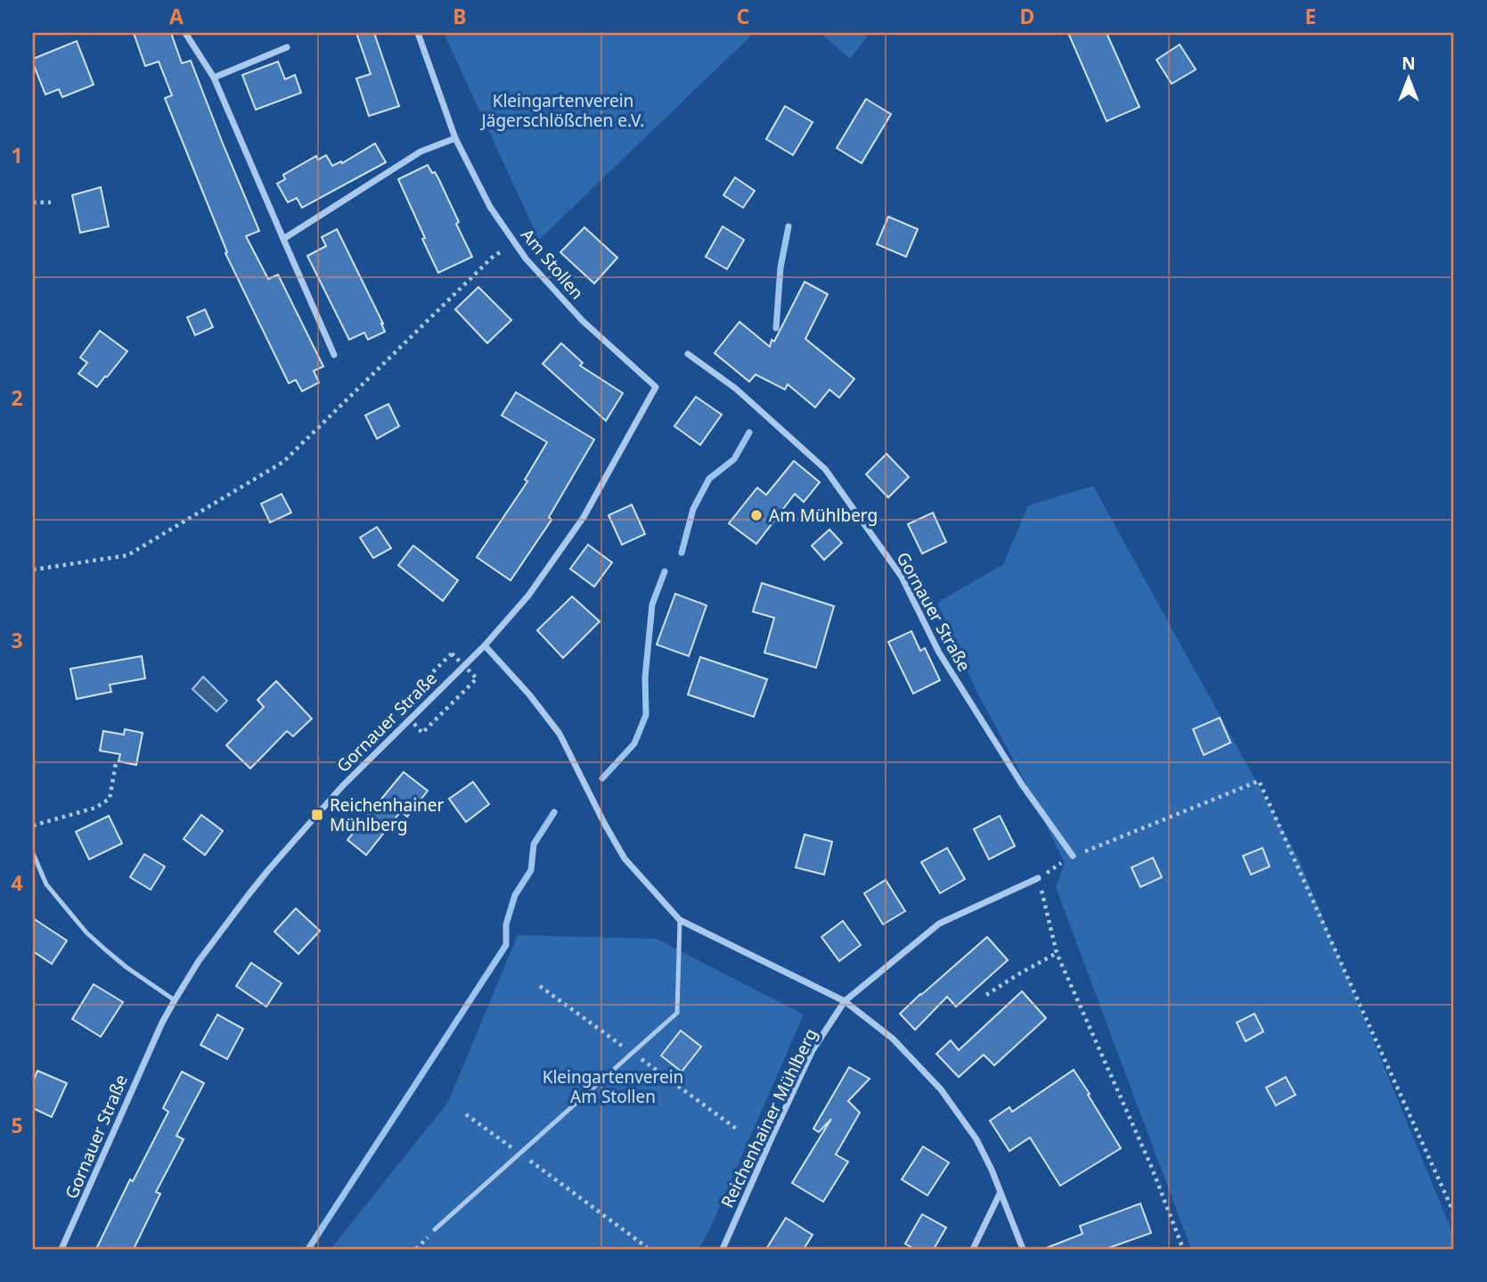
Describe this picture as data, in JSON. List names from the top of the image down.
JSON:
{
  "streets": {
    "street": ["Am Stollen", "Gornauer Straße", "Reichenhainer Mühlberg"]
  },
  "crossings": [
    ["Am Stollen", "Gornauer Straße"]
  ],
  "parks": ["Kleingartenverein Jägerschlößchen e.V.", "Kleingartenverein Am Stollen"],
  "places": {
    "other": ["Am Mühlberg"],
    "transit": ["Reichenhainer Mühlberg"]
  },
  "north": "top",
  "grid": {
    "columns": [
      "A",
      "B",
      "C",
      "D",
      "E"
    ],
    "rows": [
      "1",
      "2",
      "3",
      "4",
      "5"
    ]
  }
}
